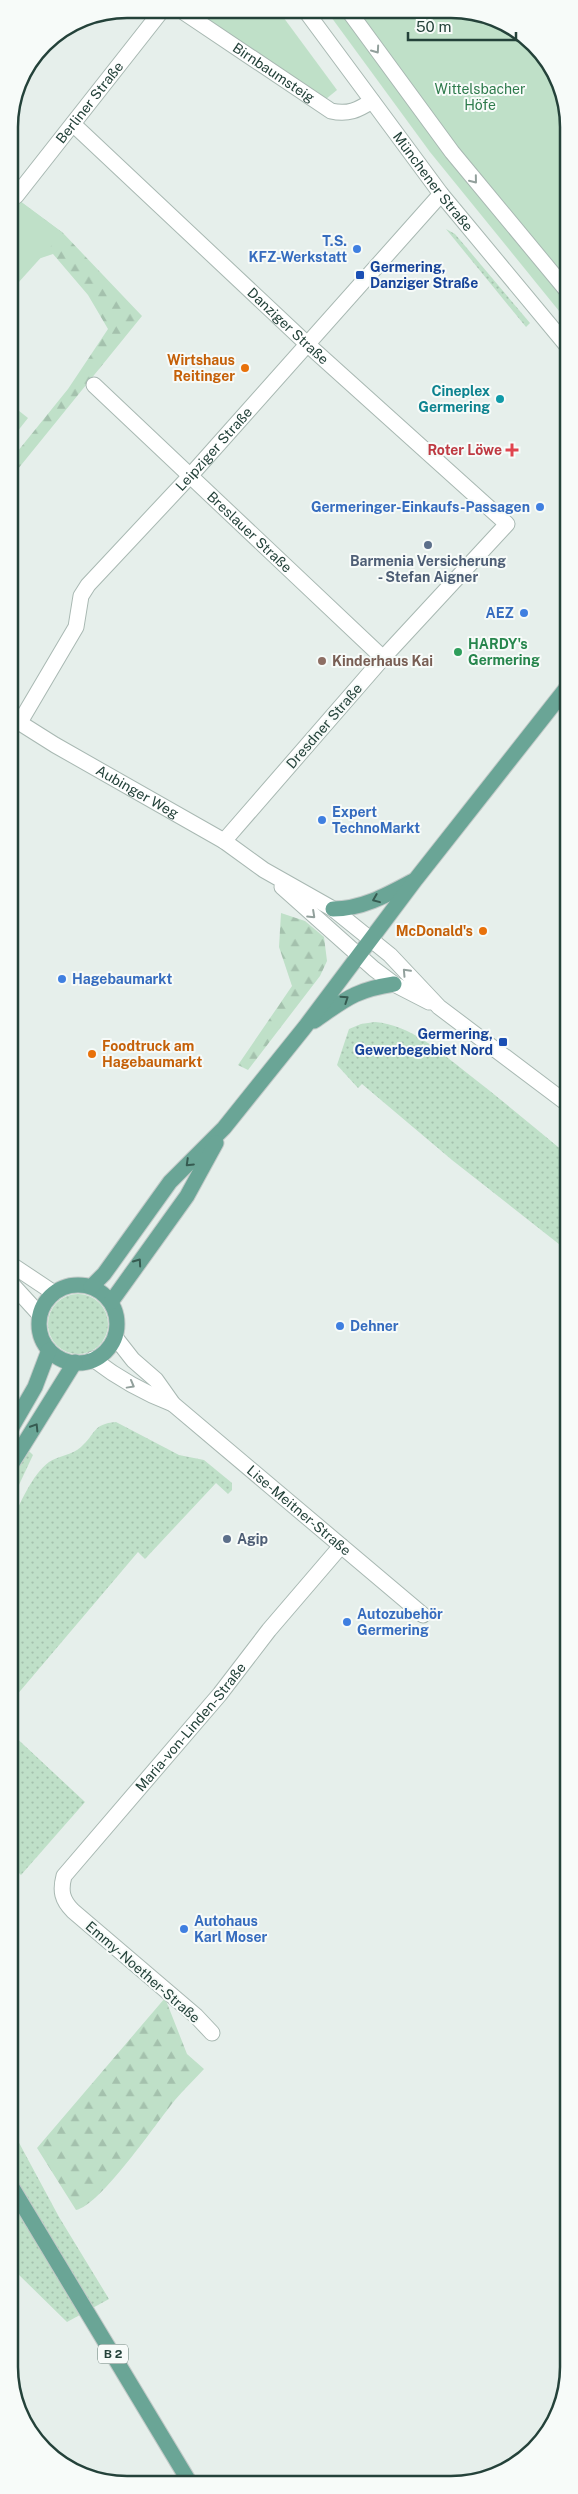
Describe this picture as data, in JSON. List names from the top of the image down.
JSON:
{
  "streets": {
    "main road": ["B 2"],
    "street": [
      "Birnbaumsteig",
      "Berliner Straße",
      "Münchener Straße",
      "Danziger Straße",
      "Leipziger Straße",
      "Breslauer Straße",
      "Dresdner Straße",
      "Aubinger Weg",
      "Lise-Meitner-Straße",
      "Maria-von-Linden-Straße",
      "Emmy-Noether-Straße"
    ]
  },
  "crossings": [
    ["Birnbaumsteig", "Münchener Straße"],
    ["Berliner Straße", "Danziger Straße"],
    ["Münchener Straße", "Leipziger Straße"],
    ["Danziger Straße", "Leipziger Straße"],
    ["Danziger Straße", "Dresdner Straße"],
    ["Leipziger Straße", "Breslauer Straße"],
    ["Breslauer Straße", "Dresdner Straße"],
    ["Dresdner Straße", "Aubinger Weg"],
    ["Lise-Meitner-Straße", "Maria-von-Linden-Straße"],
    ["Maria-von-Linden-Straße", "Emmy-Noether-Straße"]
  ],
  "parks": ["Wittelsbacher Höfe"],
  "places": {
    "other": [
      "T.S. KFZ-Werkstatt",
      "Wirtshaus Reitinger",
      "Cineplex Germering",
      "Germeringer-Einkaufs-Passagen",
      "Barmenia Versicherung - Stefan Aigner",
      "AEZ",
      "HARDY's Germering",
      "Kinderhaus Kai",
      "Expert TechnoMarkt",
      "McDonald's",
      "Hagebaumarkt",
      "Foodtruck am Hagebaumarkt",
      "Dehner",
      "Agip",
      "Autozubehör Germering",
      "Autohaus Karl Moser"
    ],
    "transit": ["Germering, Danziger Straße", "Germering, Gewerbegebiet Nord"],
    "health": ["Roter Löwe"]
  },
  "scale_bar": "50 m"
}
